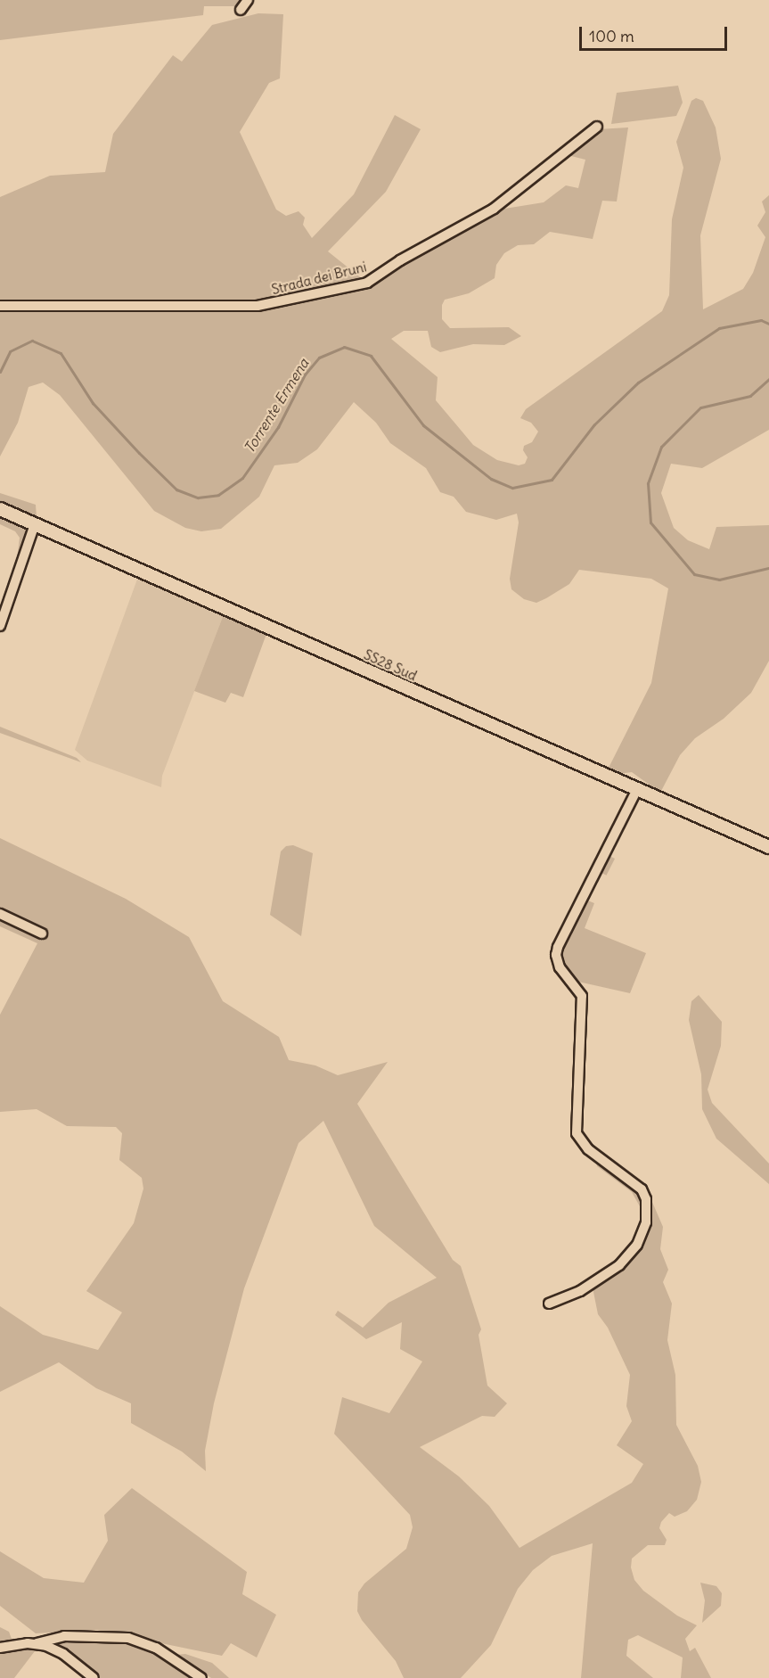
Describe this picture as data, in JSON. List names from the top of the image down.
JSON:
{
  "streets": {
    "main road": ["SS28 Sud"],
    "street": ["Strada dei Bruni"]
  },
  "water": ["Torrente Ermena"],
  "scale_bar": "100 m"
}
